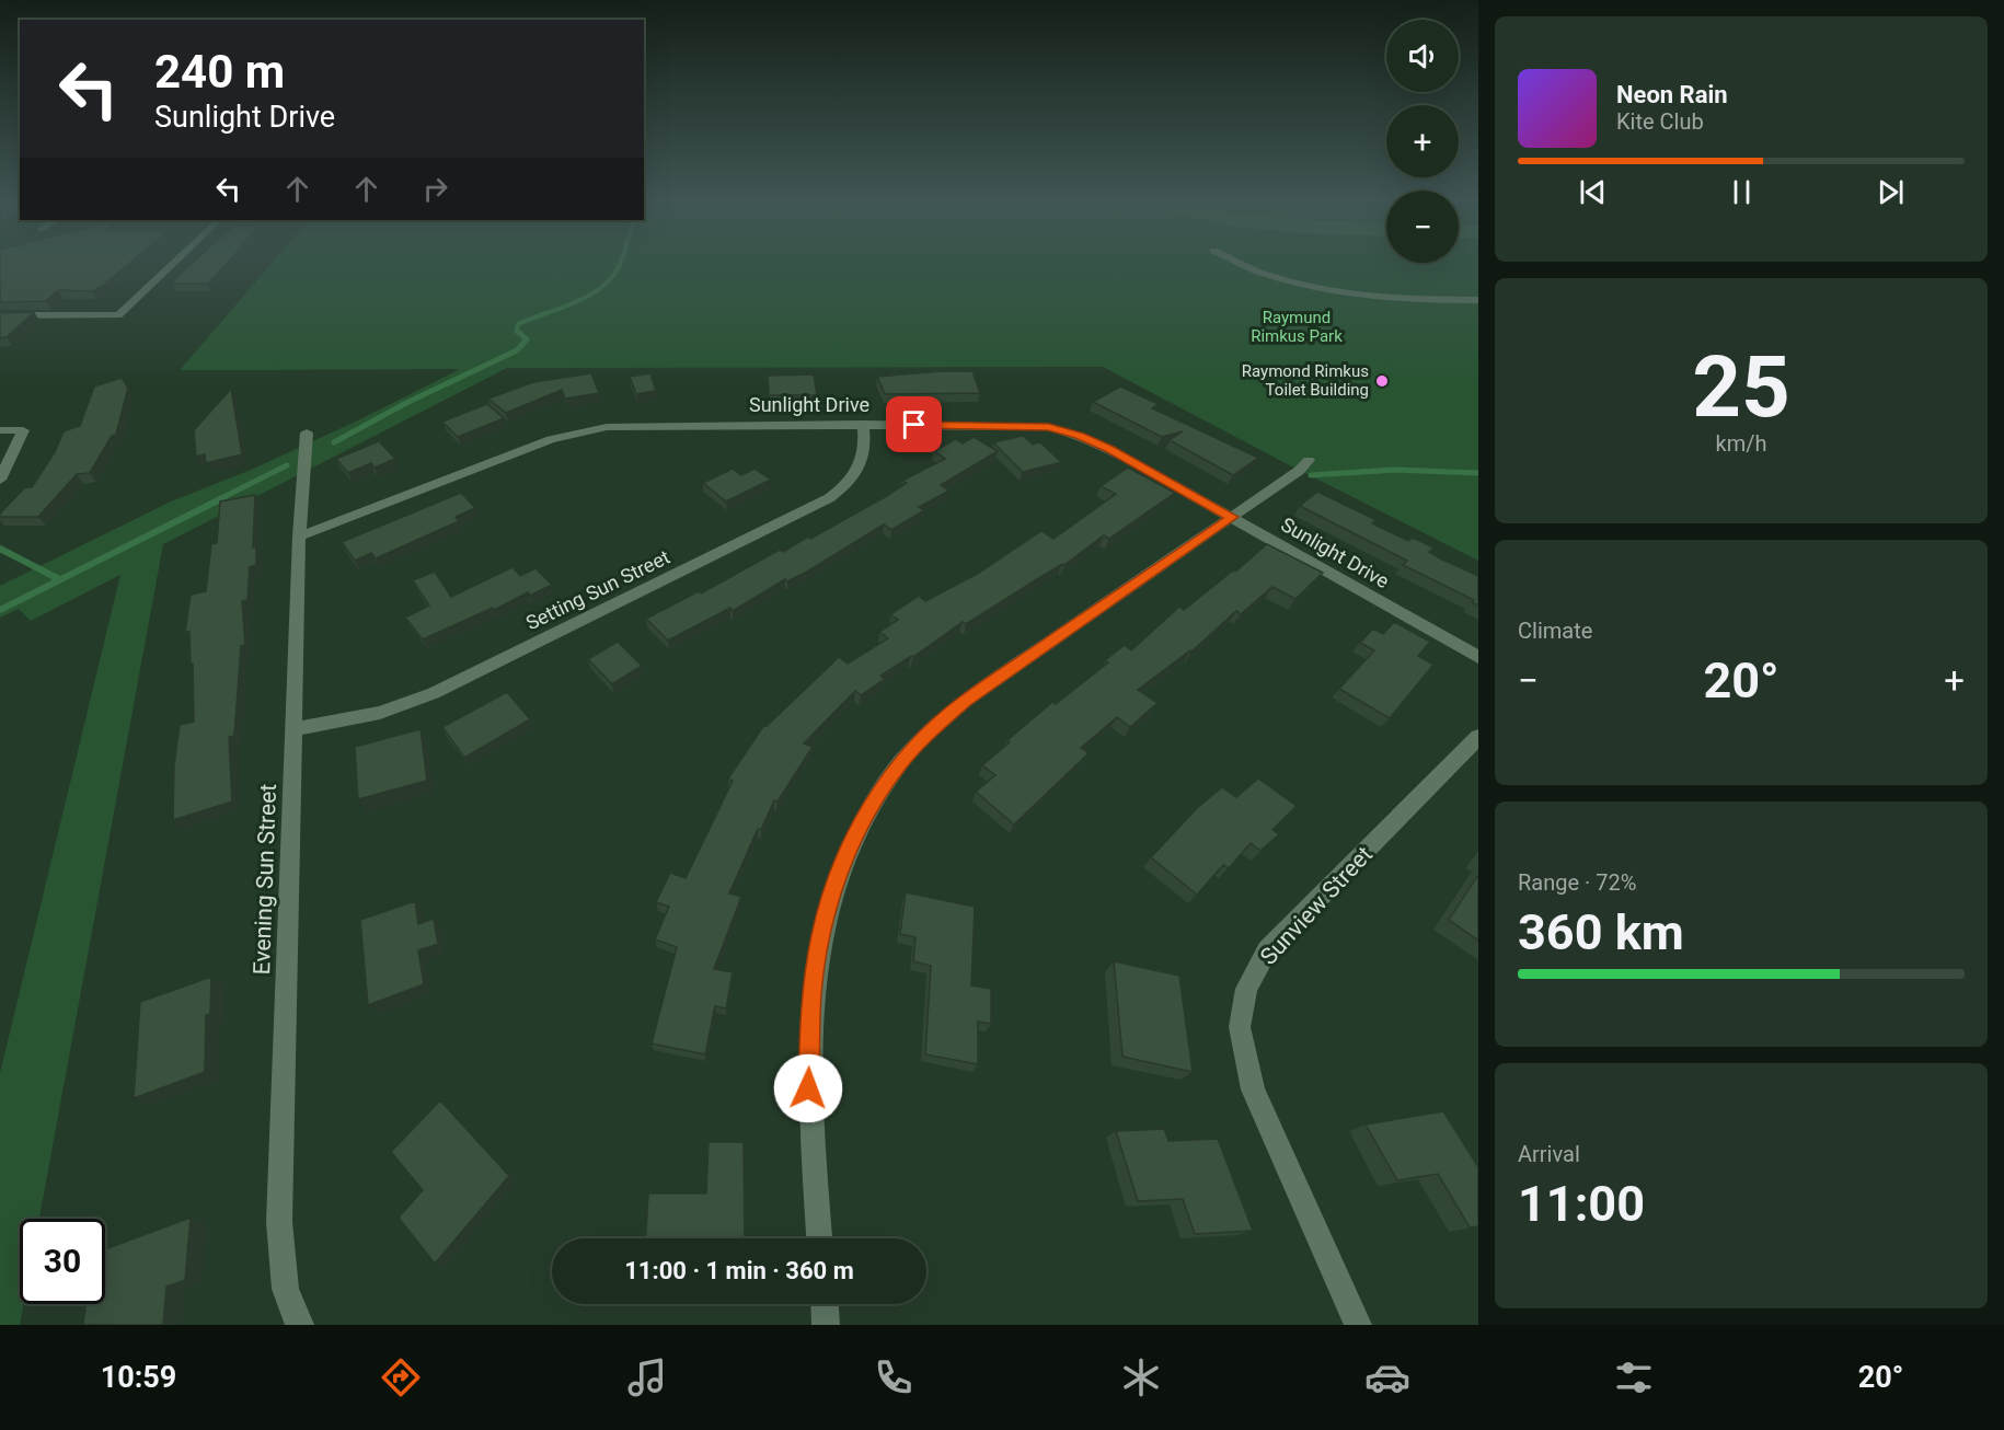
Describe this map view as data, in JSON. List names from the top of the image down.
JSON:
{
  "streets": {
    "street": [
      "Sunlight Drive",
      "Setting Sun Street",
      "Evening Sun Street",
      "Sunview Street"
    ]
  },
  "crossings": [
    ["Sunlight Drive", "Setting Sun Street"],
    ["Sunlight Drive", "Evening Sun Street"],
    ["Setting Sun Street", "Evening Sun Street"]
  ],
  "parks": ["Raymund Rimkus Park"],
  "places": ["Raymond Rimkus Toilet Building"],
  "page": {
    "map_buttons": ["+", "−"],
    "turn": ["240 m", "Sunlight Drive"],
    "song": ["Neon Rain", "Kite Club"],
    "tile": [
      ["25", "km/h"],
      "Climate",
      ["Range · 72%", "360 km"],
      ["Arrival", "11:00"]
    ],
    "heat": ["−", "20°", "+"],
    "limit": "30",
    "trip": "11:00 · 1 min · 360 m",
    "tabs": ["10:59", "20°"]
  }
}
